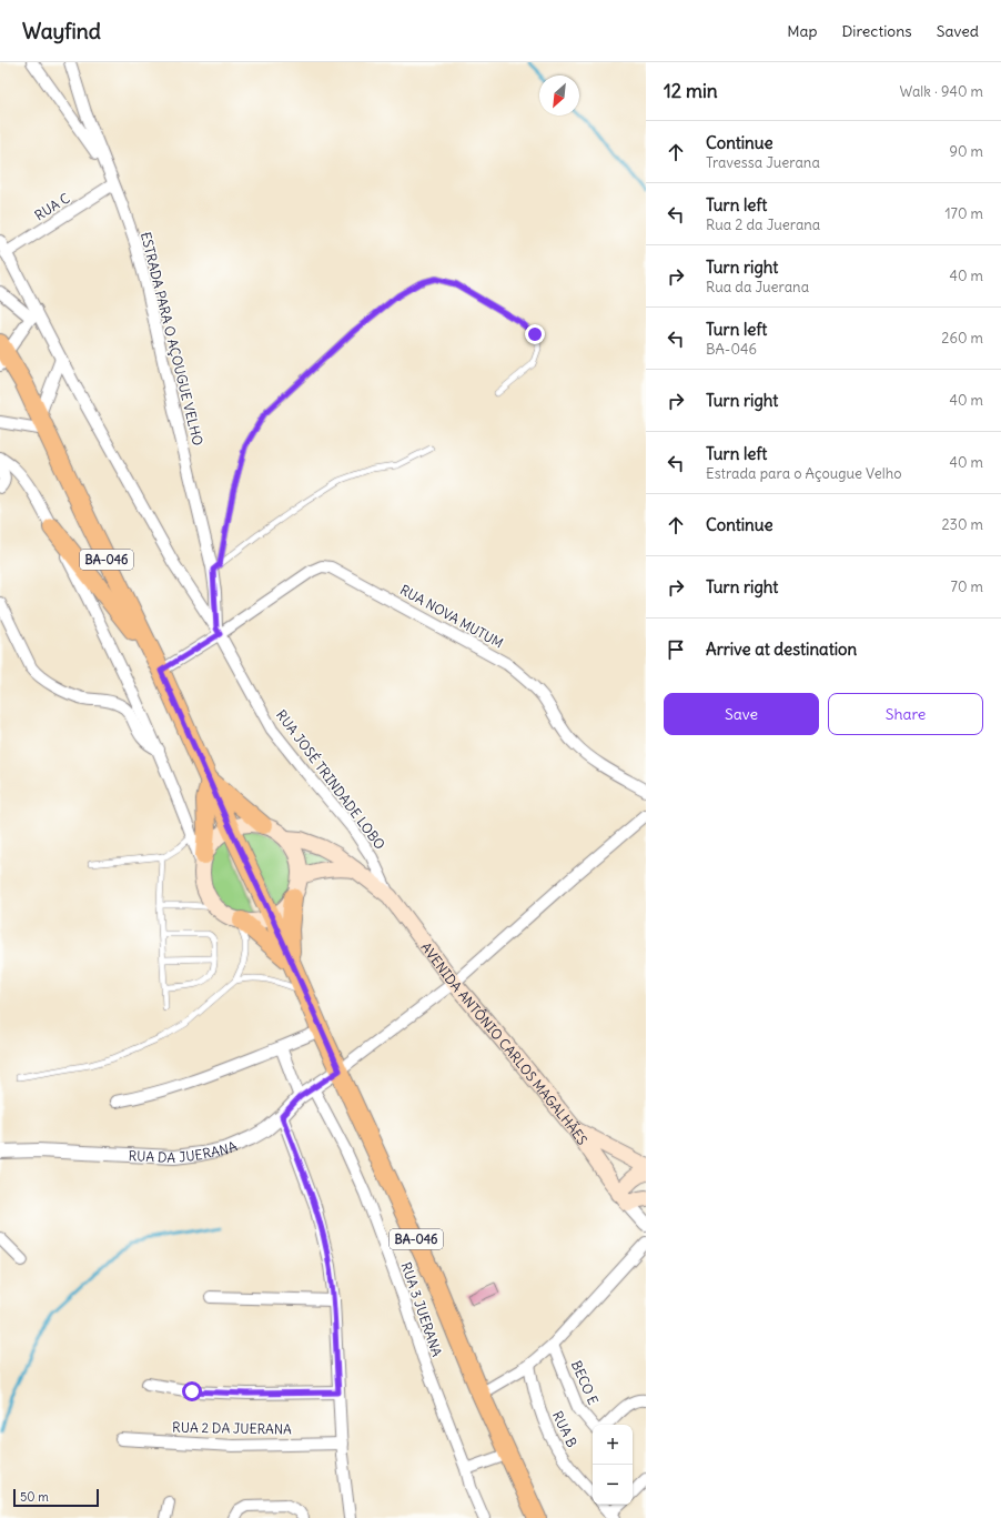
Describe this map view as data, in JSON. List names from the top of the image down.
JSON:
{
  "streets": {
    "main road": ["BA-046", "AVENIDA ANTÔNIO CARLOS MAGALHÃES"],
    "street": [
      "RUA C",
      "ESTRADA PARA O AÇOUGUE VELHO",
      "RUA NOVA MUTUM",
      "RUA JOSÉ TRINDADE LOBO",
      "RUA DA JUERANA",
      "RUA 3 JUERANA",
      "BECO E",
      "RUA 2 DA JUERANA",
      "RUA B"
    ]
  },
  "crossings": [
    ["RUA C", "ESTRADA PARA O AÇOUGUE VELHO"],
    ["RUA C", "RUA JOSÉ TRINDADE LOBO"],
    ["ESTRADA PARA O AÇOUGUE VELHO", "RUA NOVA MUTUM"],
    ["ESTRADA PARA O AÇOUGUE VELHO", "RUA JOSÉ TRINDADE LOBO"],
    ["BA-046", "RUA NOVA MUTUM"],
    ["BA-046", "RUA DA JUERANA"],
    ["RUA NOVA MUTUM", "RUA JOSÉ TRINDADE LOBO"],
    ["RUA JOSÉ TRINDADE LOBO", "AVENIDA ANTÔNIO CARLOS MAGALHÃES"],
    ["RUA DA JUERANA", "RUA 3 JUERANA"]
  ],
  "scale_bar": "50 m",
  "north": "bottom left",
  "page": {
    "header": "Wayfind",
    "nav": ["Map", "Directions", "Saved"],
    "heading": ["12 min", "Walk · 940 m"],
    "list": [
      ["Continue", "Travessa Juerana", "90 m"],
      ["Turn left", "Rua 2 da Juerana", "170 m"],
      ["Turn right", "Rua da Juerana", "40 m"],
      ["Turn left", "BA-046", "260 m"],
      ["Turn right", "40 m"],
      ["Turn left", "Estrada para o Açougue Velho", "40 m"],
      ["Continue", "230 m"],
      ["Turn right", "70 m"],
      "Arrive at destination"
    ],
    "buttons": ["Save", "Share"],
    "map_buttons": ["+", "−"],
    "scale": "50 m"
  }
}
